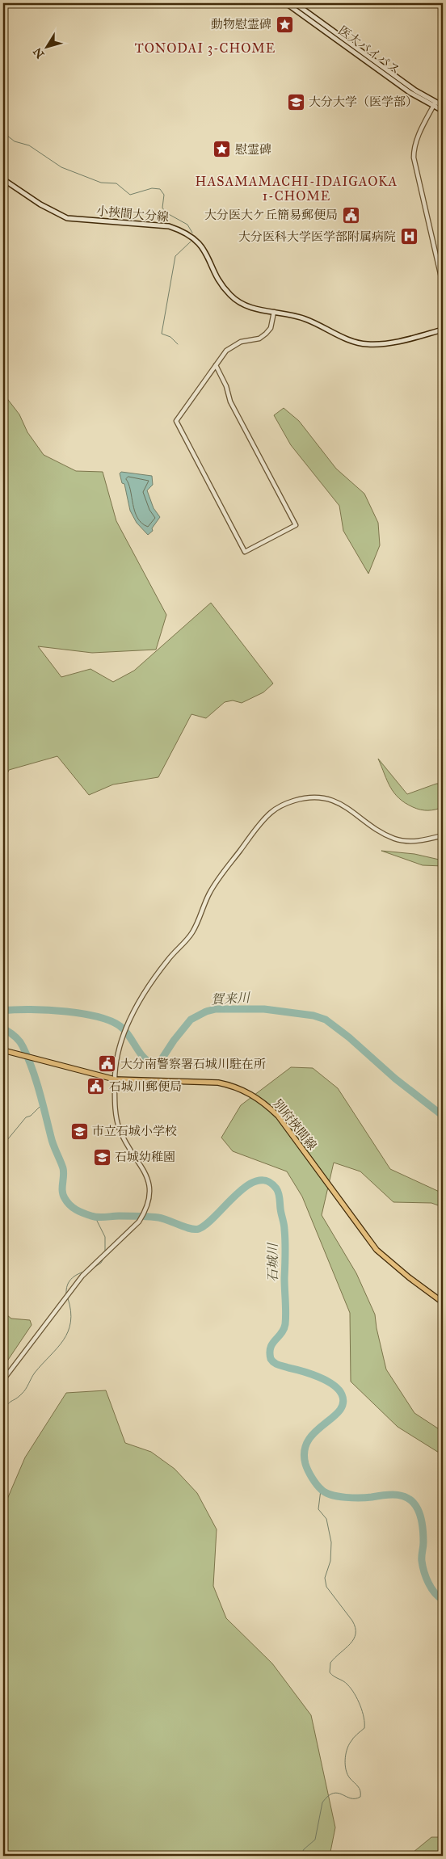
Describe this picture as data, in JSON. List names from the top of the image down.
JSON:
{
  "streets": {
    "main road": ["医大バイパス", "小挾間大分線", "別府挾間線"]
  },
  "districts": ["TONODAI 3-CHOME", "HASAMAMACHI-IDAIGAOKA 1-CHOME"],
  "water": ["賀来川", "石城川"],
  "places": {
    "place": ["動物慰霊碑", "慰霊碑"],
    "school or university": ["大分大学（医学部）", "市立石城小学校", "石城幼稚園"],
    "public building": ["大分医大ケ丘簡易郵便局", "大分南警察署石城川駐在所", "石城川郵便局"],
    "hospital": ["大分医科大学医学部附属病院"]
  },
  "north": "bottom left"
}
